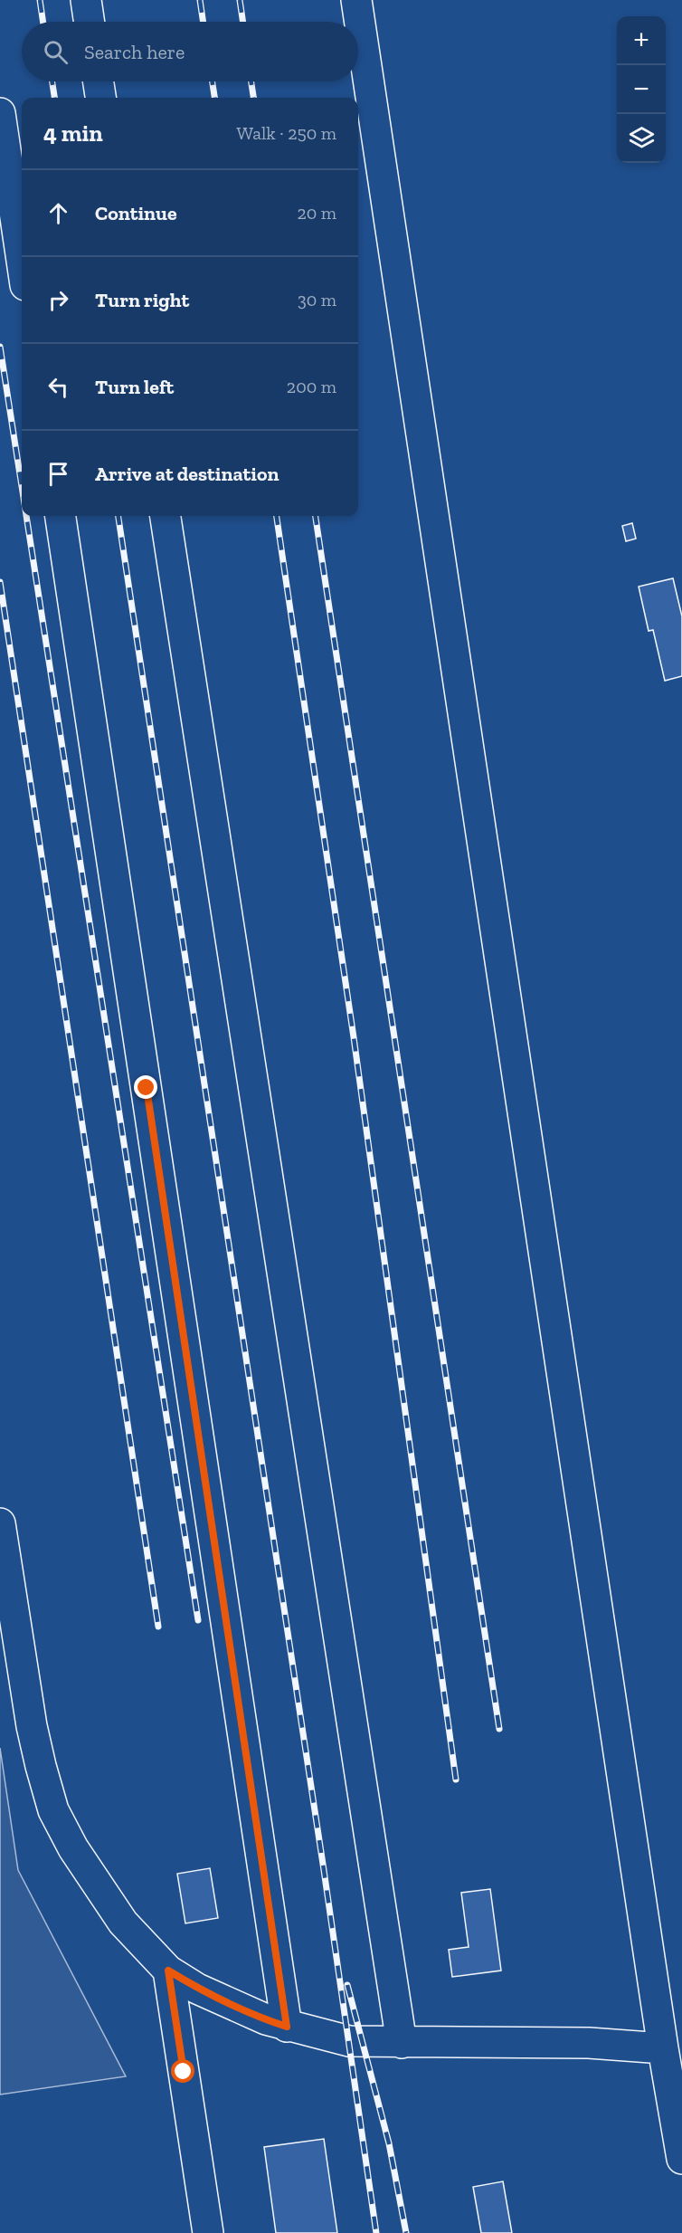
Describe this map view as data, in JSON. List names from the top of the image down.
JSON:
{
  "page": {
    "map_buttons": ["+", "−"],
    "search": "Search here",
    "heading": ["4 min", "Walk · 250 m"],
    "list": [
      ["Continue", "20 m"],
      ["Turn right", "30 m"],
      ["Turn left", "200 m"],
      "Arrive at destination"
    ]
  }
}
